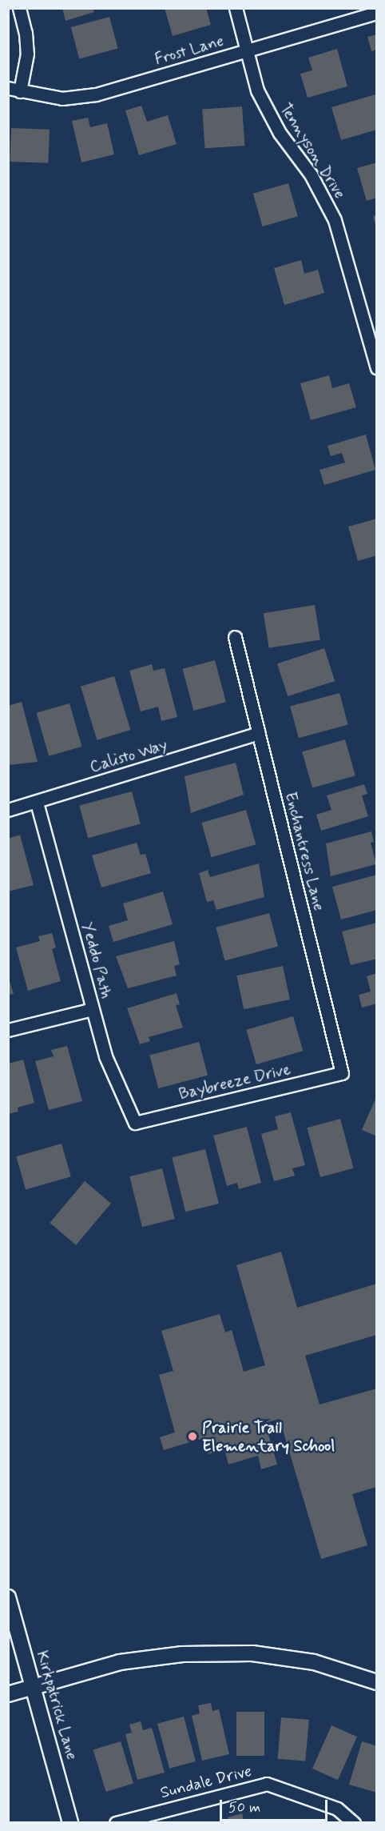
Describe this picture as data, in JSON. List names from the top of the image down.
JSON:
{
  "streets": {
    "street": [
      "Frost Lane",
      "Tennyson Drive",
      "Calisto Way",
      "Enchantress Lane",
      "Yeddo Path",
      "Baybreeze Drive",
      "Kirkpatrick Lane",
      "Sundale Drive"
    ]
  },
  "crossings": [
    ["Frost Lane", "Tennyson Drive"],
    ["Calisto Way", "Enchantress Lane"],
    ["Calisto Way", "Yeddo Path"],
    ["Enchantress Lane", "Baybreeze Drive"],
    ["Yeddo Path", "Baybreeze Drive"]
  ],
  "places": ["Prairie Trail Elementary School"],
  "scale_bar": "50 m"
}
